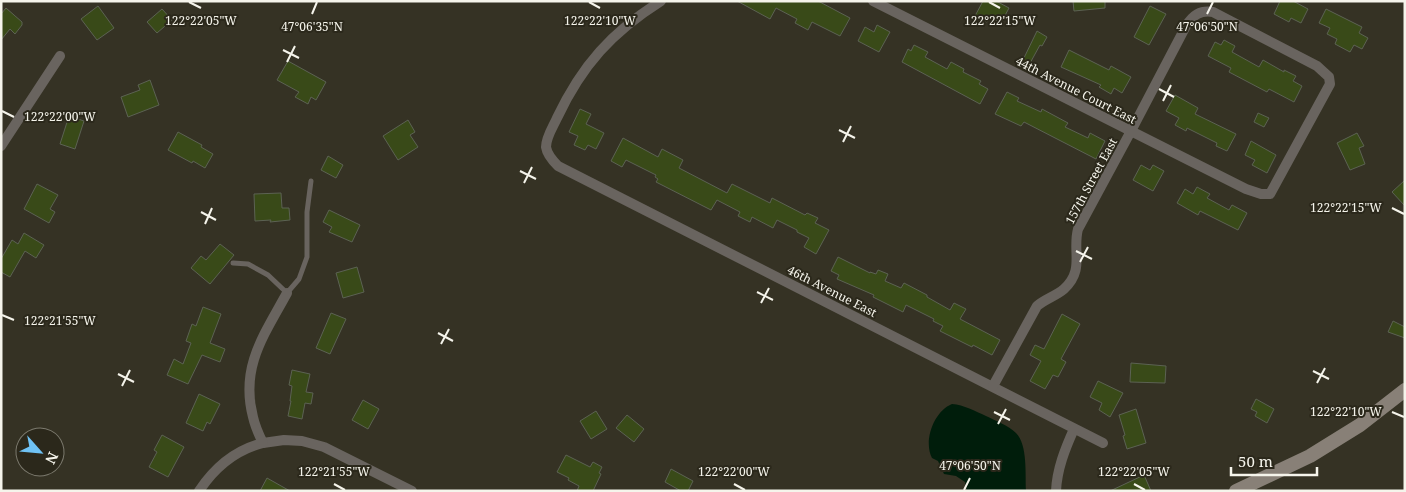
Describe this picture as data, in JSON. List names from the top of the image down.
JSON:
{
  "streets": {
    "street": ["44th Avenue Court East", "157th Street East", "46th Avenue East"]
  },
  "crossings": [
    ["44th Avenue Court East", "157th Street East"],
    ["157th Street East", "46th Avenue East"]
  ],
  "scale_bar": "50 m",
  "north": "bottom right",
  "coordinates": [
    "122°22'05\"W",
    "122°22'10\"W",
    "122°22'15\"W",
    "47°06'35\"N",
    "47°06'50\"N",
    "122°22'00\"W",
    "122°21'55\"W"
  ]
}
